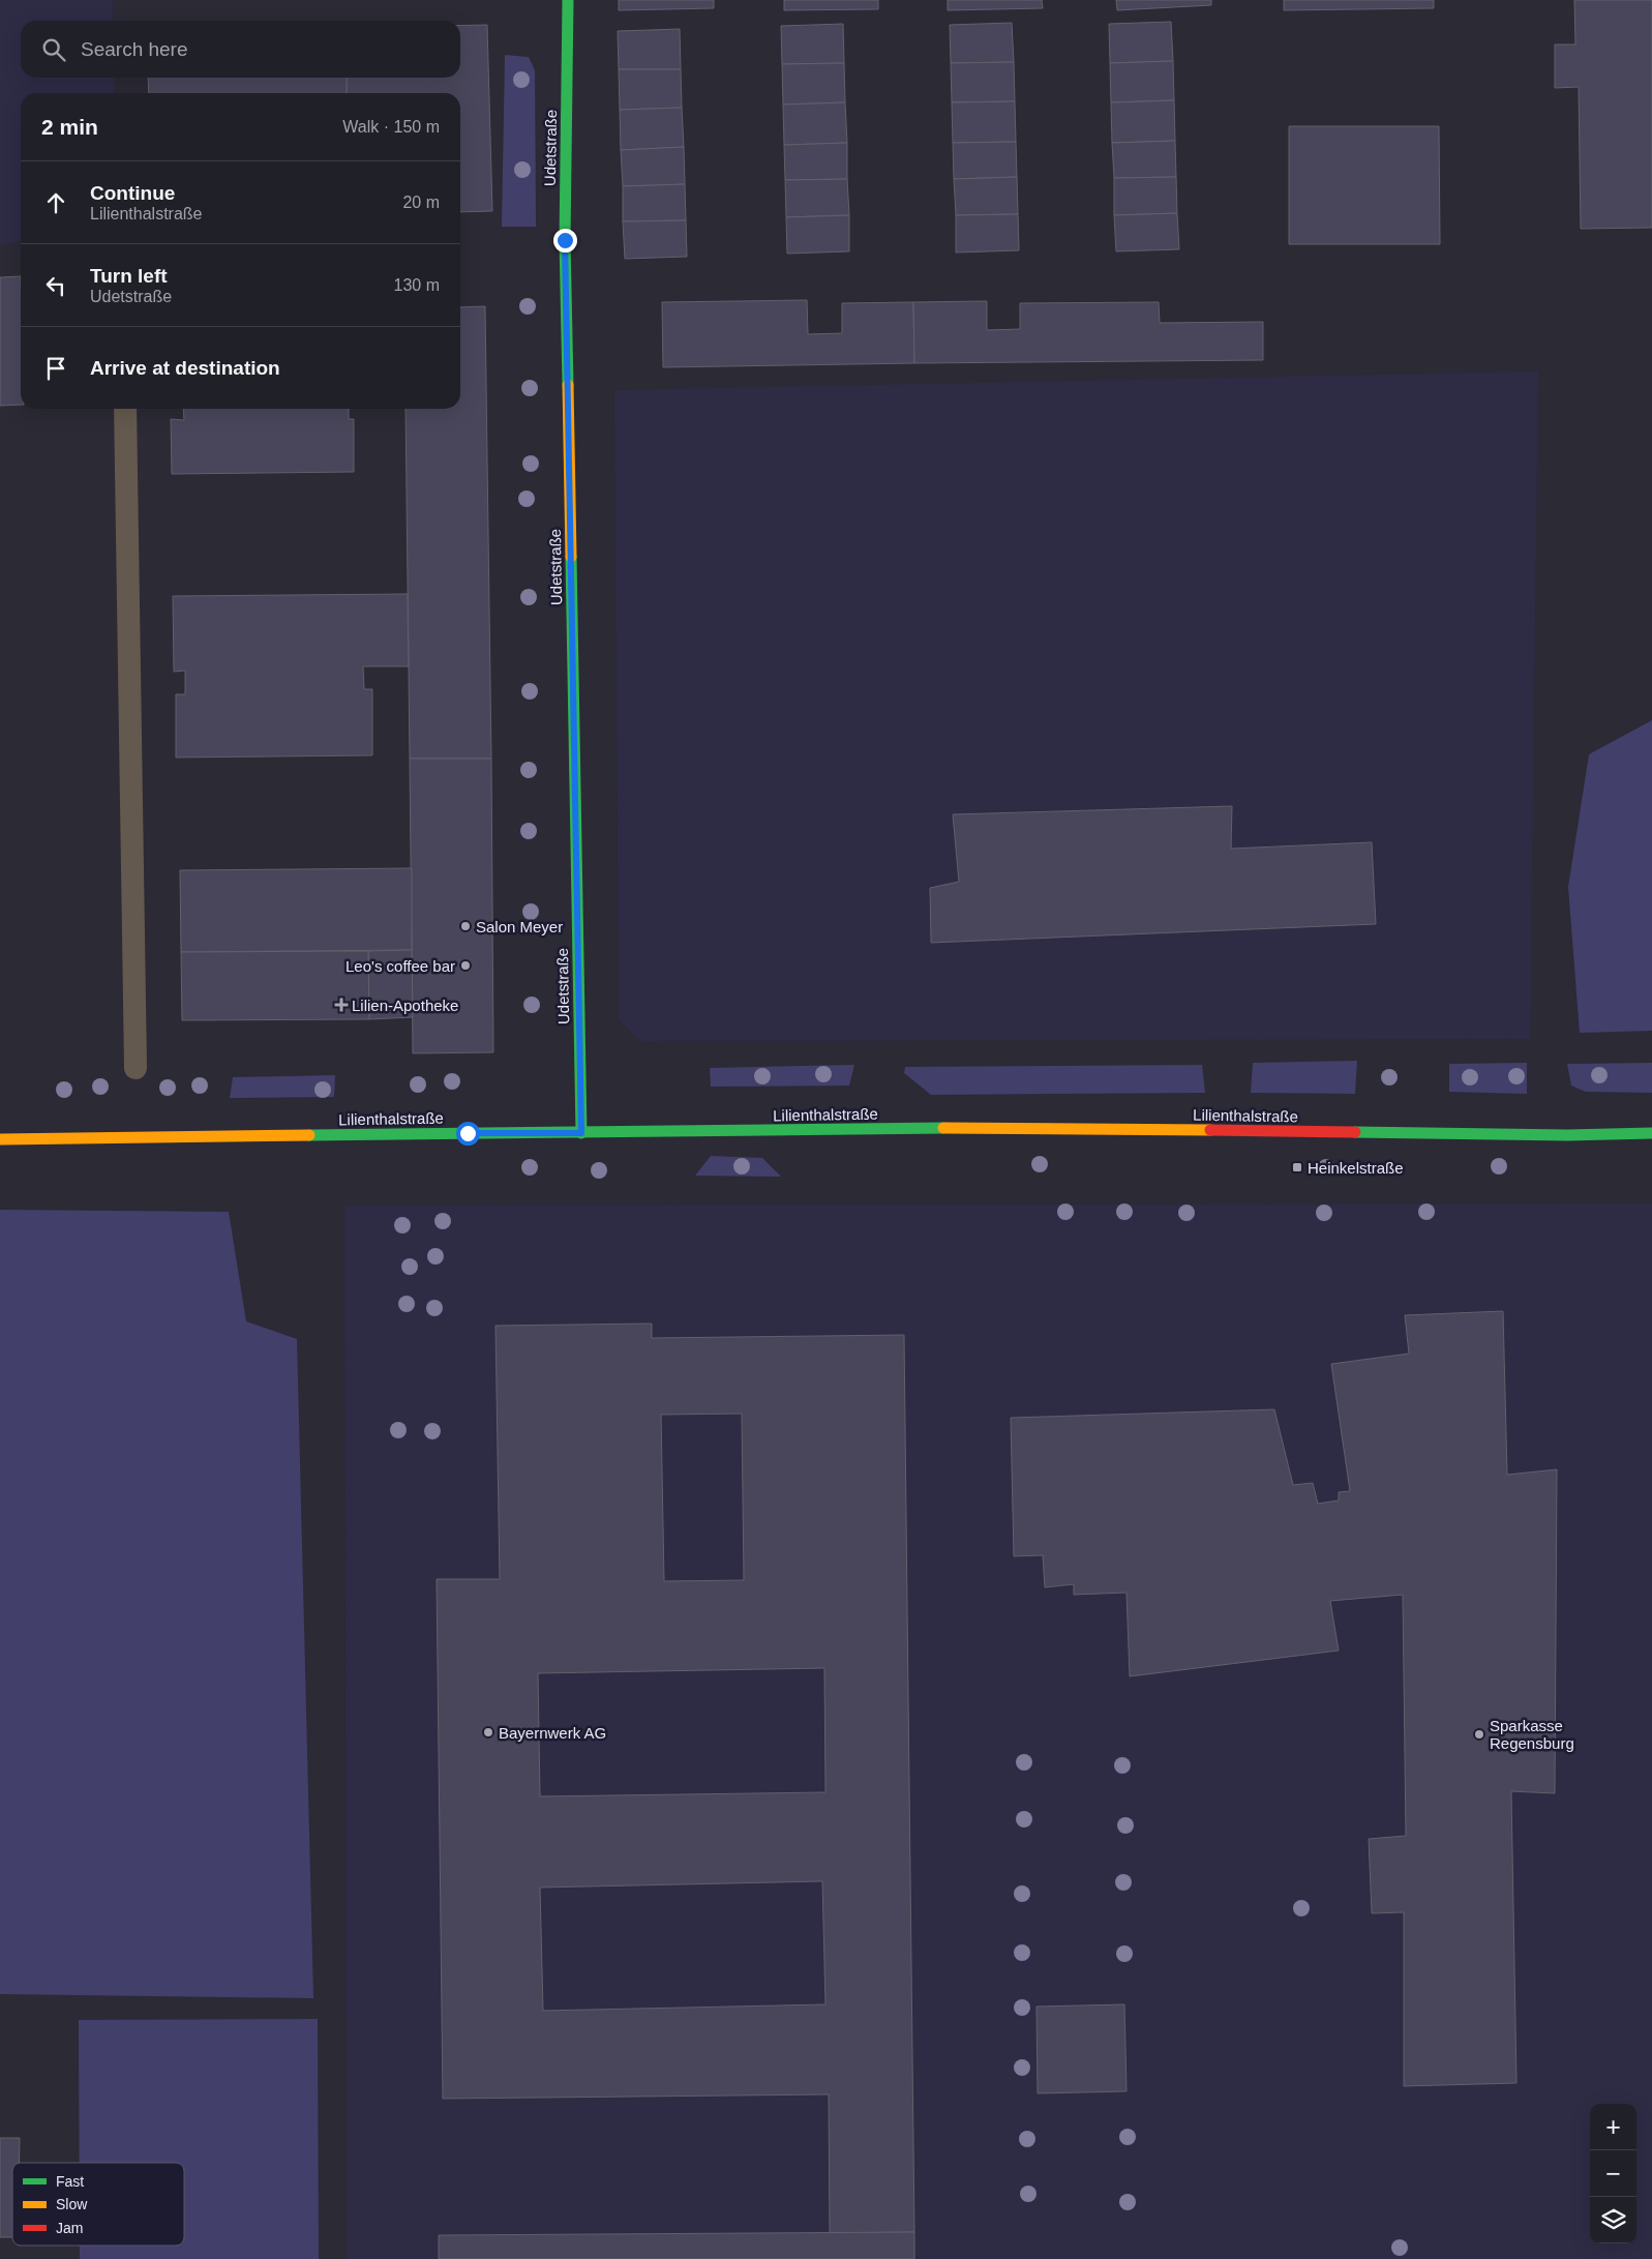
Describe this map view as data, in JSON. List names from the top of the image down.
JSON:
{
  "streets": {
    "street": ["Udetstraße", "Lilienthalstraße"]
  },
  "crossings": [
    ["Udetstraße", "Lilienthalstraße"]
  ],
  "places": {
    "other": [
      "Salon Meyer",
      "Leo's coffee bar",
      "Bayernwerk AG",
      "Sparkasse Regensburg"
    ],
    "health": ["Lilien-Apotheke"],
    "transit": ["Heinkelstraße"]
  },
  "legend": ["Fast", "Slow", "Jam"],
  "page": {
    "search": "Search here",
    "heading": ["2 min", "Walk · 150 m"],
    "list": [
      ["Continue", "Lilienthalstraße", "20 m"],
      ["Turn left", "Udetstraße", "130 m"],
      "Arrive at destination"
    ],
    "map_buttons": ["+", "−"]
  }
}
